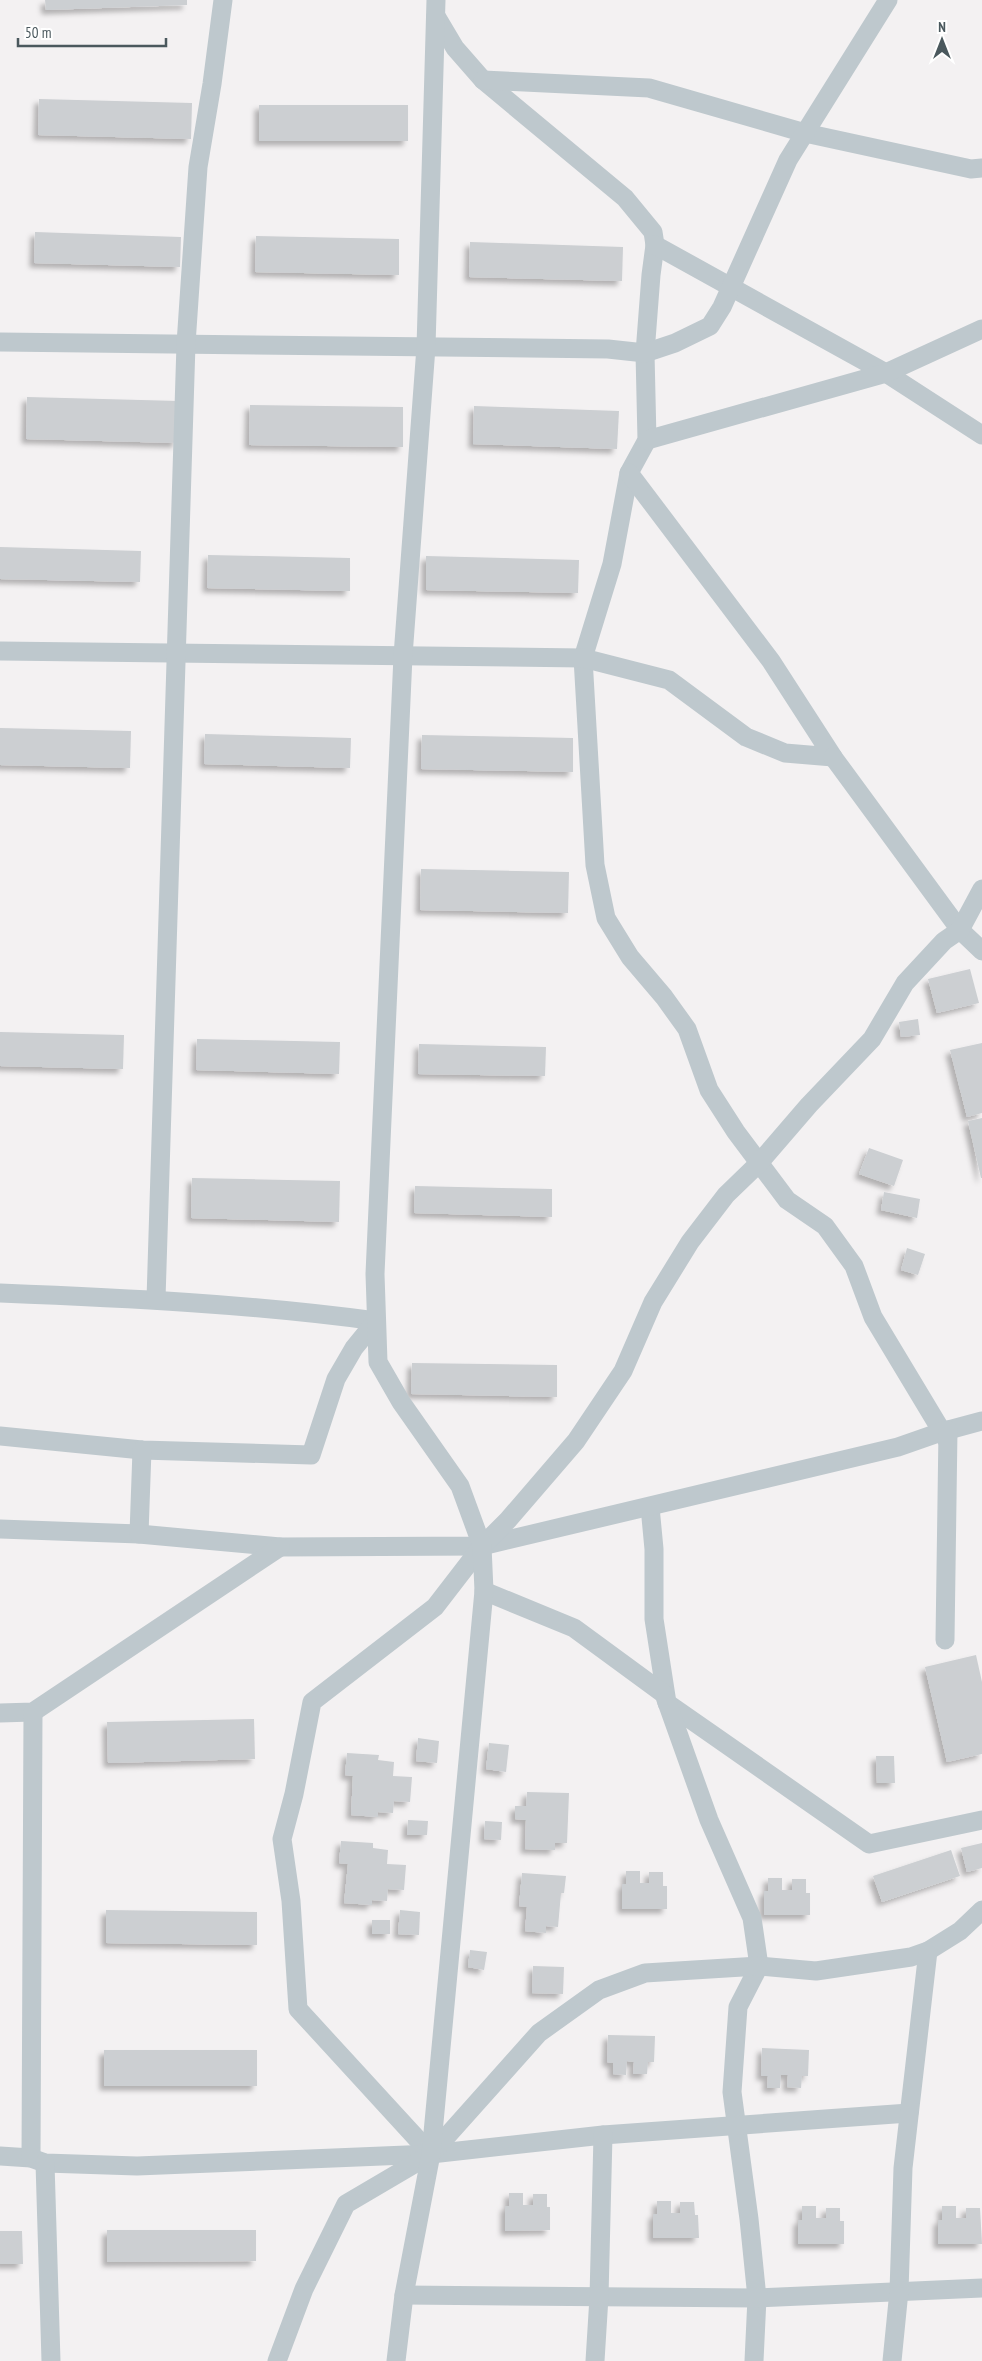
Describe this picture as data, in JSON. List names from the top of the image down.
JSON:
{
  "scale_bar": "50 m",
  "north": "top"
}
